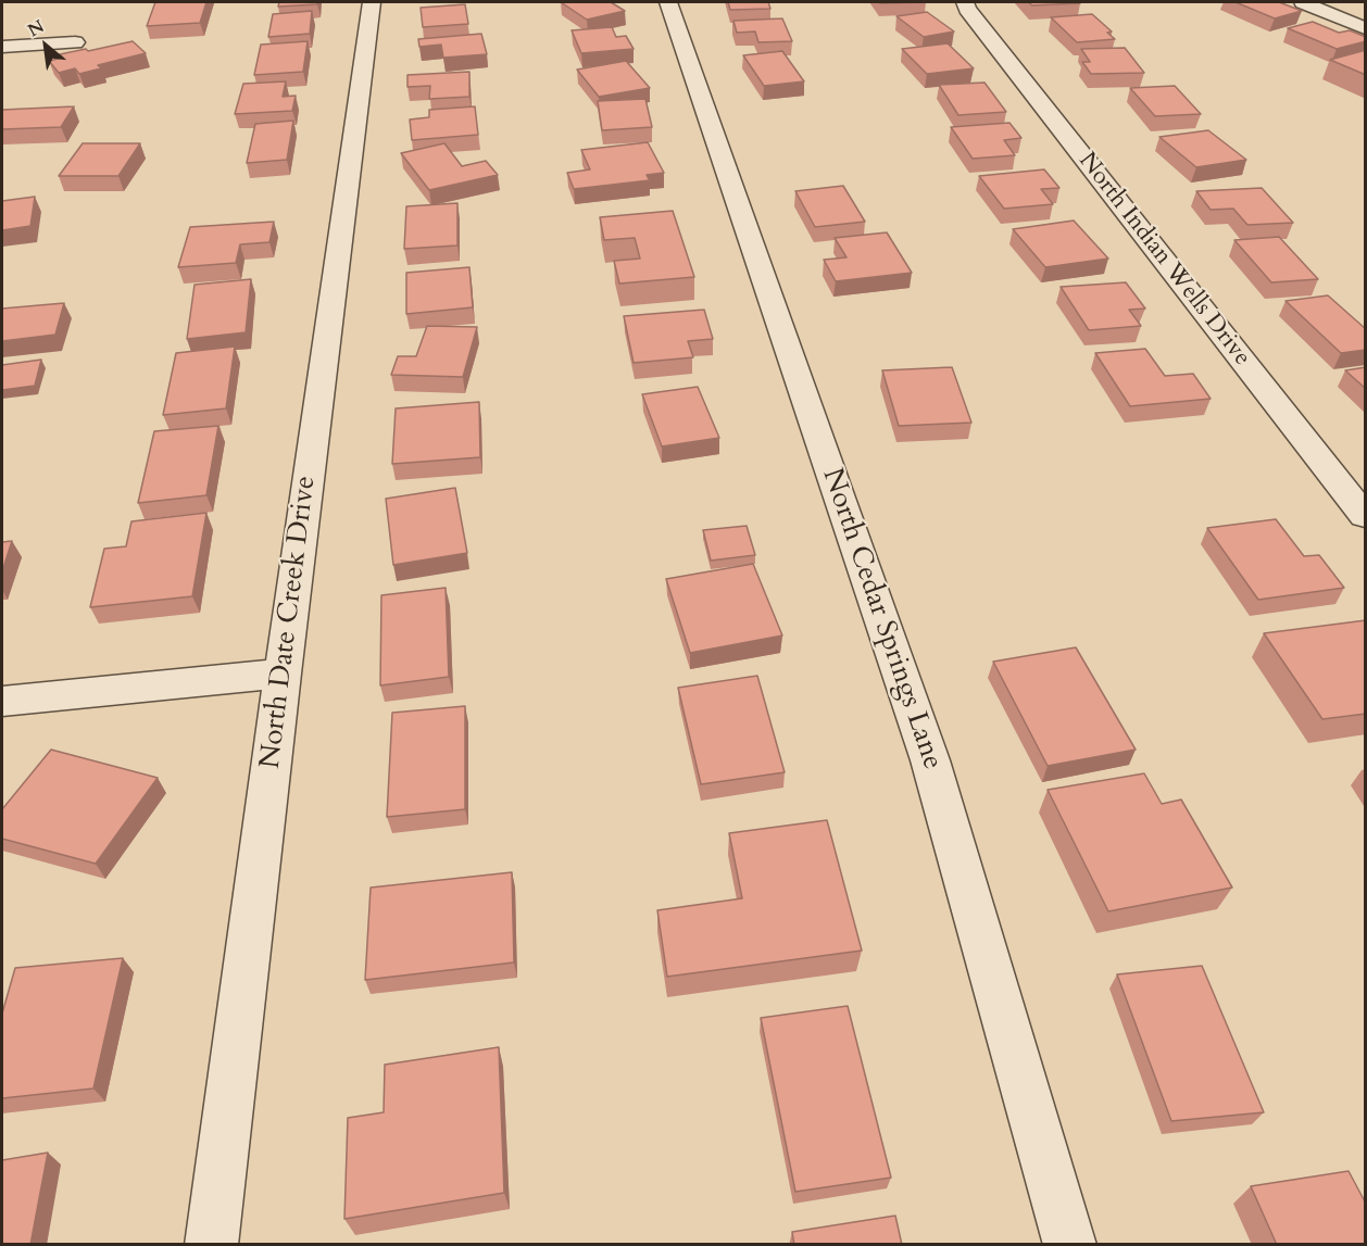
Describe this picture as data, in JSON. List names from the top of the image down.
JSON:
{
  "streets": {
    "street": ["North Indian Wells Drive", "North Cedar Springs Lane", "North Date Creek Drive"]
  },
  "north": "top left"
}
